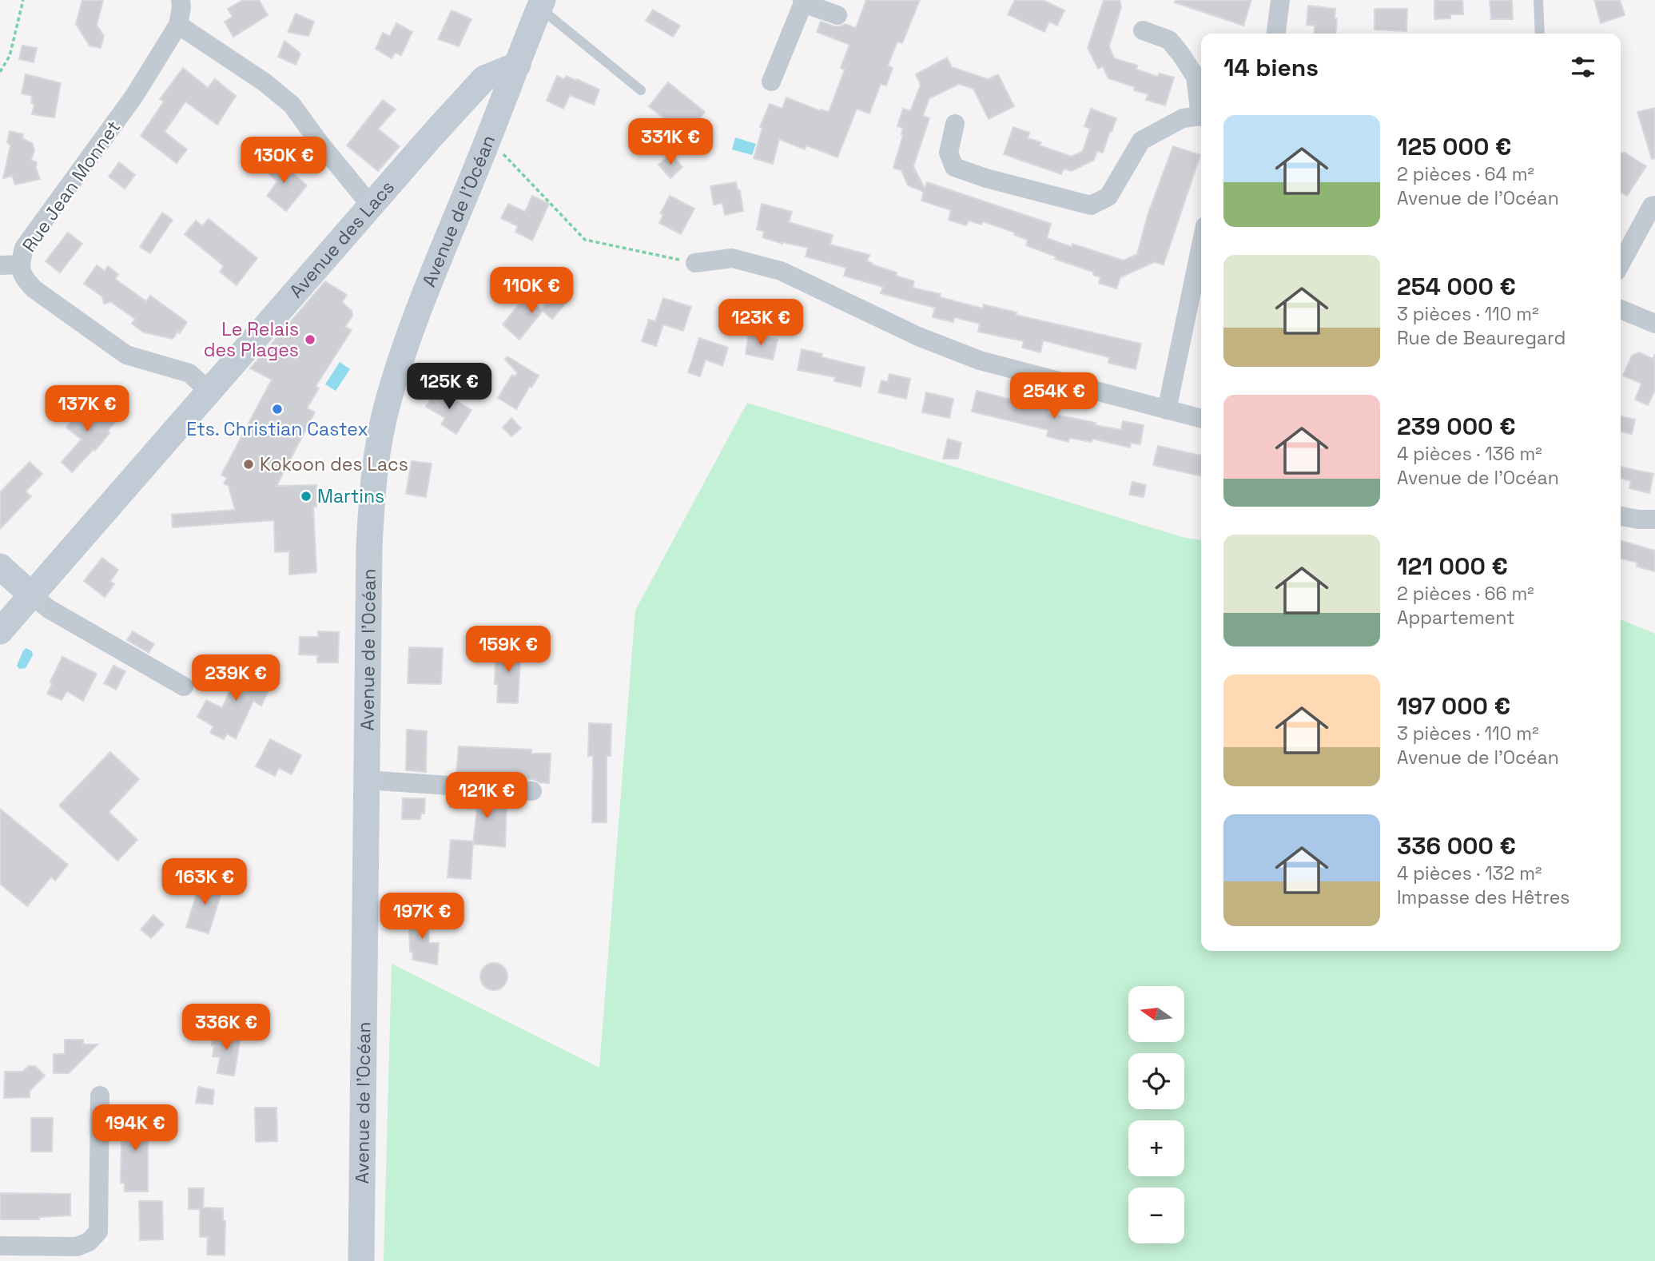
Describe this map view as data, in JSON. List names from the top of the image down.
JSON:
{
  "streets": {
    "main road": ["Avenue de l'Océan", "Avenue des Lacs"],
    "street": ["Rue Jean Monnet"]
  },
  "crossings": [
    ["Rue Jean Monnet", "Avenue des Lacs"],
    ["Avenue de l'Océan", "Avenue des Lacs"]
  ],
  "places": [
    "Le Relais des Plages",
    "Ets. Christian Castex",
    "Kokoon des Lacs",
    "Martins"
  ],
  "north": "left",
  "page": {
    "heading": "14 biens",
    "list": [
      {
        "name": "125 000 €",
        "note": "2 pièces · 64 m² · Avenue de l'Océan"
      },
      {
        "name": "254 000 €",
        "note": "3 pièces · 110 m² · Rue de Beauregard"
      },
      {
        "name": "239 000 €",
        "note": "4 pièces · 136 m² · Avenue de l'Océan"
      },
      {
        "name": "121 000 €",
        "note": "2 pièces · 66 m² · Appartement"
      },
      {
        "name": "197 000 €",
        "note": "3 pièces · 110 m² · Avenue de l'Océan"
      },
      {
        "name": "336 000 €",
        "note": "4 pièces · 132 m² · Impasse des Hêtres"
      }
    ],
    "price": [
      "331K €",
      "130K €",
      "110K €",
      "123K €",
      "125K €",
      "254K €",
      "137K €",
      "159K €",
      "239K €",
      "121K €",
      "163K €",
      "197K €",
      "336K €",
      "194K €"
    ],
    "map_buttons": ["+", "−"]
  }
}
